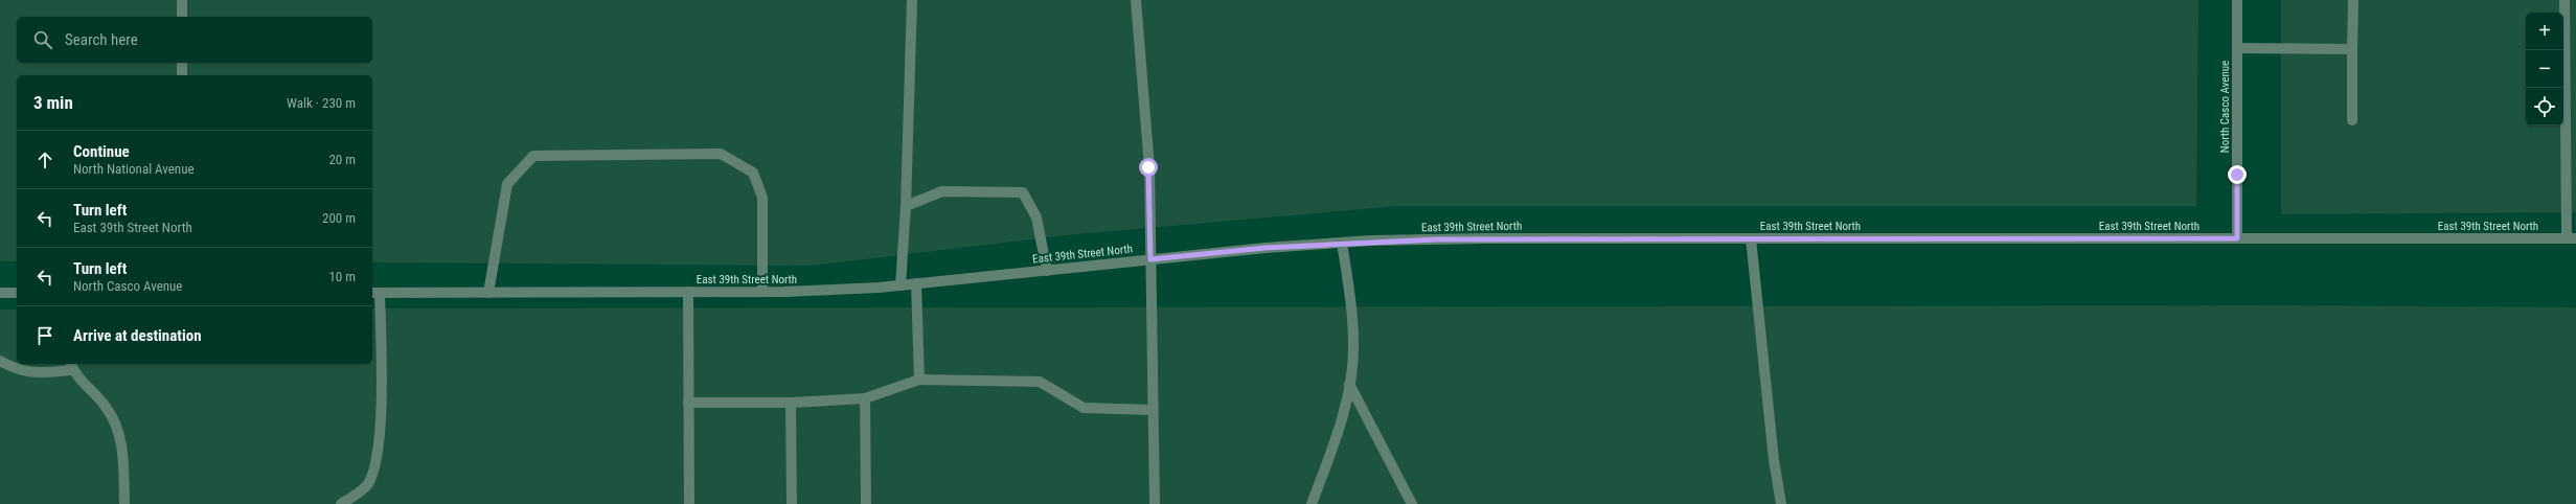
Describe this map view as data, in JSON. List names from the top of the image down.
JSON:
{
  "streets": {
    "street": ["North Casco Avenue", "East 39th Street North"]
  },
  "crossings": [
    ["North Casco Avenue", "East 39th Street North"]
  ],
  "page": {
    "map_buttons": ["+", "−"],
    "search": "Search here",
    "heading": ["3 min", "Walk · 230 m"],
    "list": [
      ["Continue", "North National Avenue", "20 m"],
      ["Turn left", "East 39th Street North", "200 m"],
      ["Turn left", "North Casco Avenue", "10 m"],
      "Arrive at destination"
    ]
  }
}
